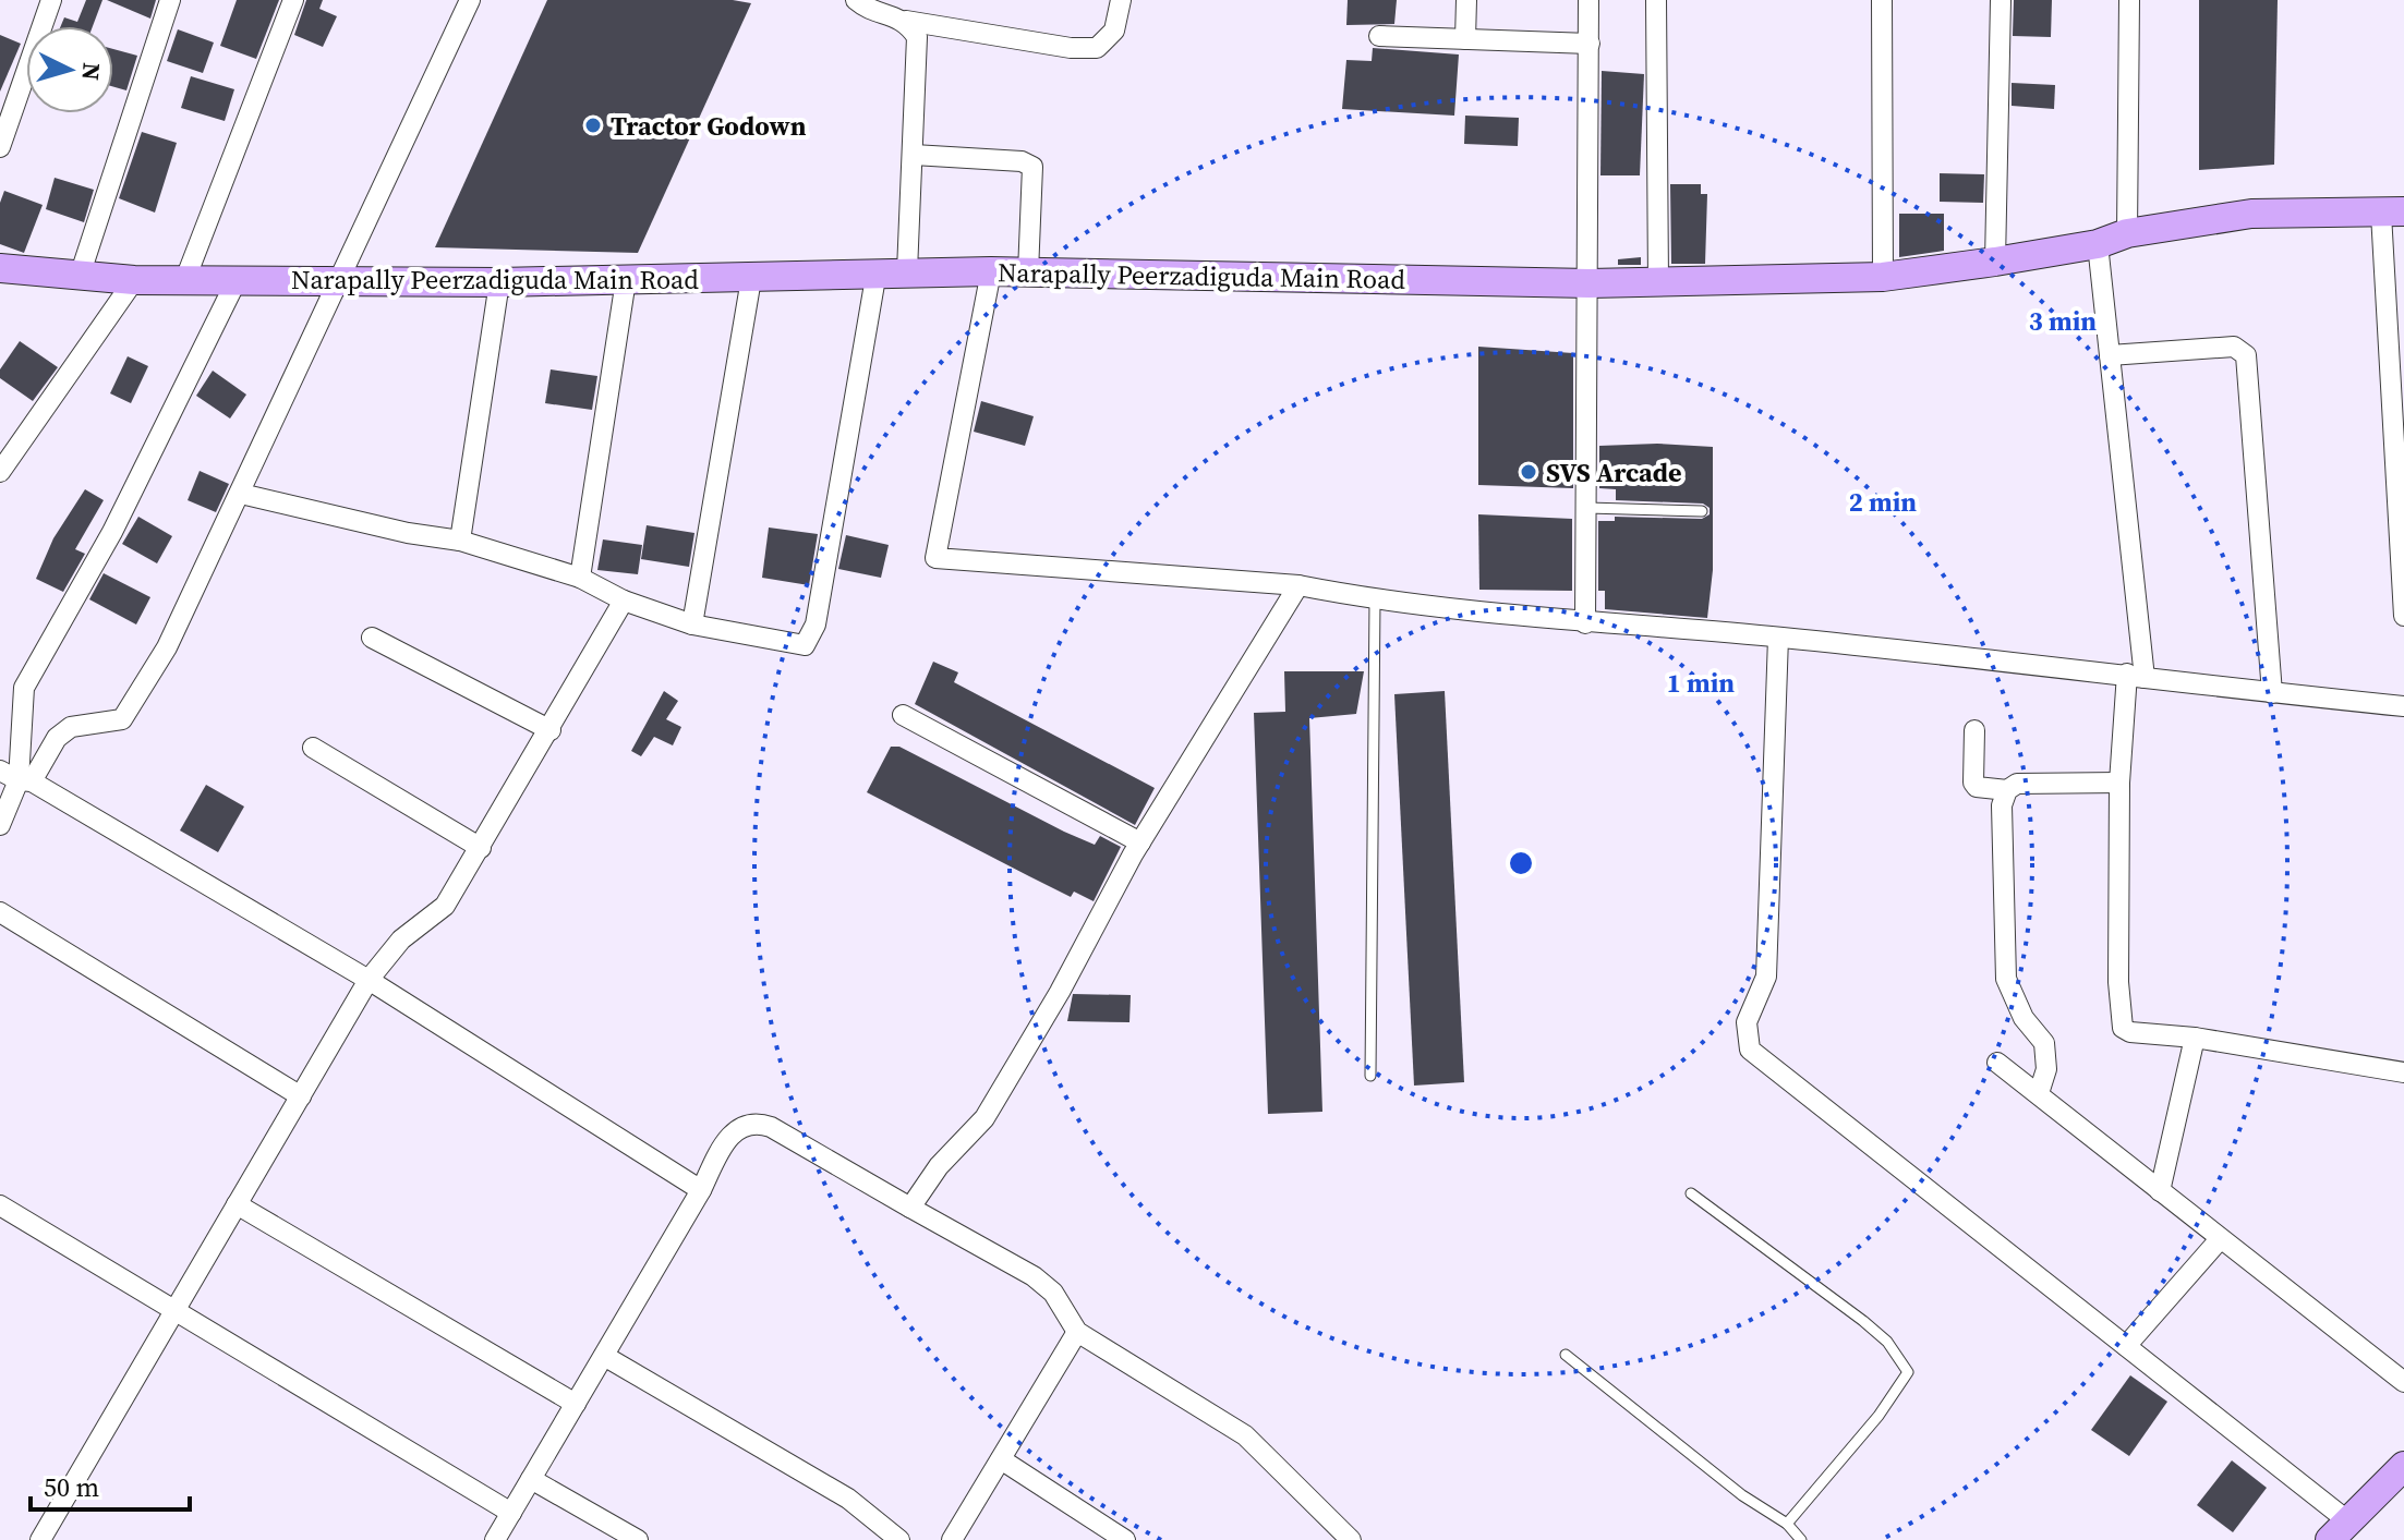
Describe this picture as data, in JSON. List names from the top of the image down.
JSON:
{
  "streets": {
    "street": ["Narapally Peerzadiguda Main Road"]
  },
  "places": ["Tractor Godown", "SVS Arcade"],
  "scale_bar": "50 m",
  "north": "right",
  "rings": ["3 min", "2 min", "1 min"]
}
